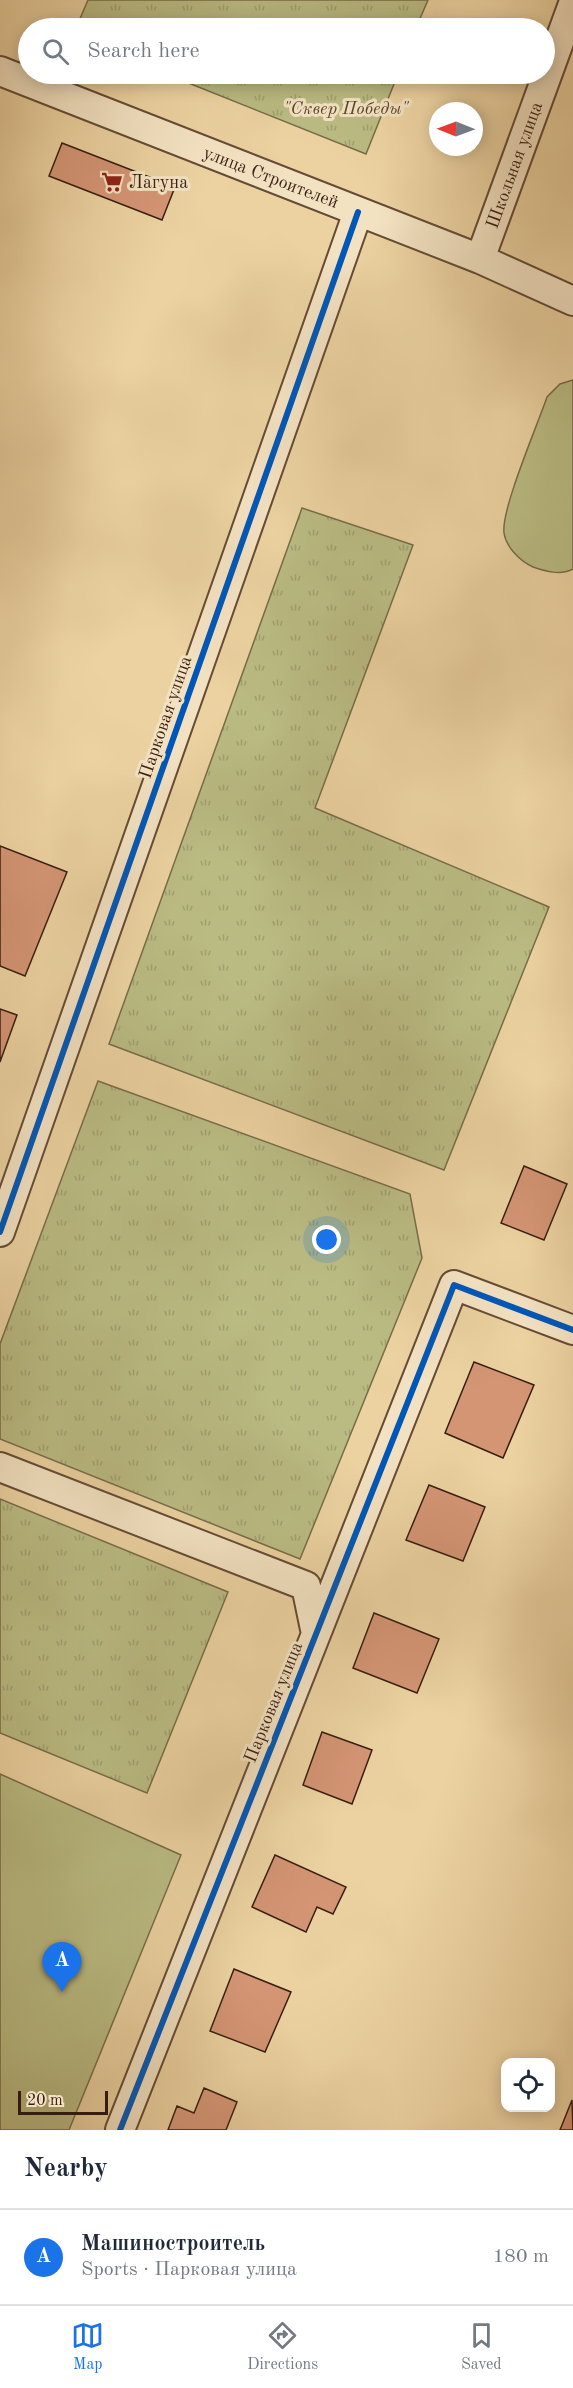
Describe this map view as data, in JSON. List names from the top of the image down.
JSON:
{
  "streets": {
    "street": ["Школьная улица", "улица Строителей", "Парковая улица"]
  },
  "crossings": [
    ["Школьная улица", "улица Строителей"],
    ["улица Строителей", "Парковая улица"]
  ],
  "parks": ["\"Сквер Победы\""],
  "places": {
    "supermarket": ["Лагуна"]
  },
  "scale_bar": "20 m",
  "north": "left",
  "page": {
    "search": "Search here",
    "pins": "A",
    "scale": "20 m",
    "heading": "Nearby",
    "list": [
      {
        "mark": "A",
        "name": "Машиностроитель",
        "note": "Sports · Парковая улица",
        "value": "180 m"
      }
    ],
    "nav": ["Map", "Directions", "Saved"]
  }
}
